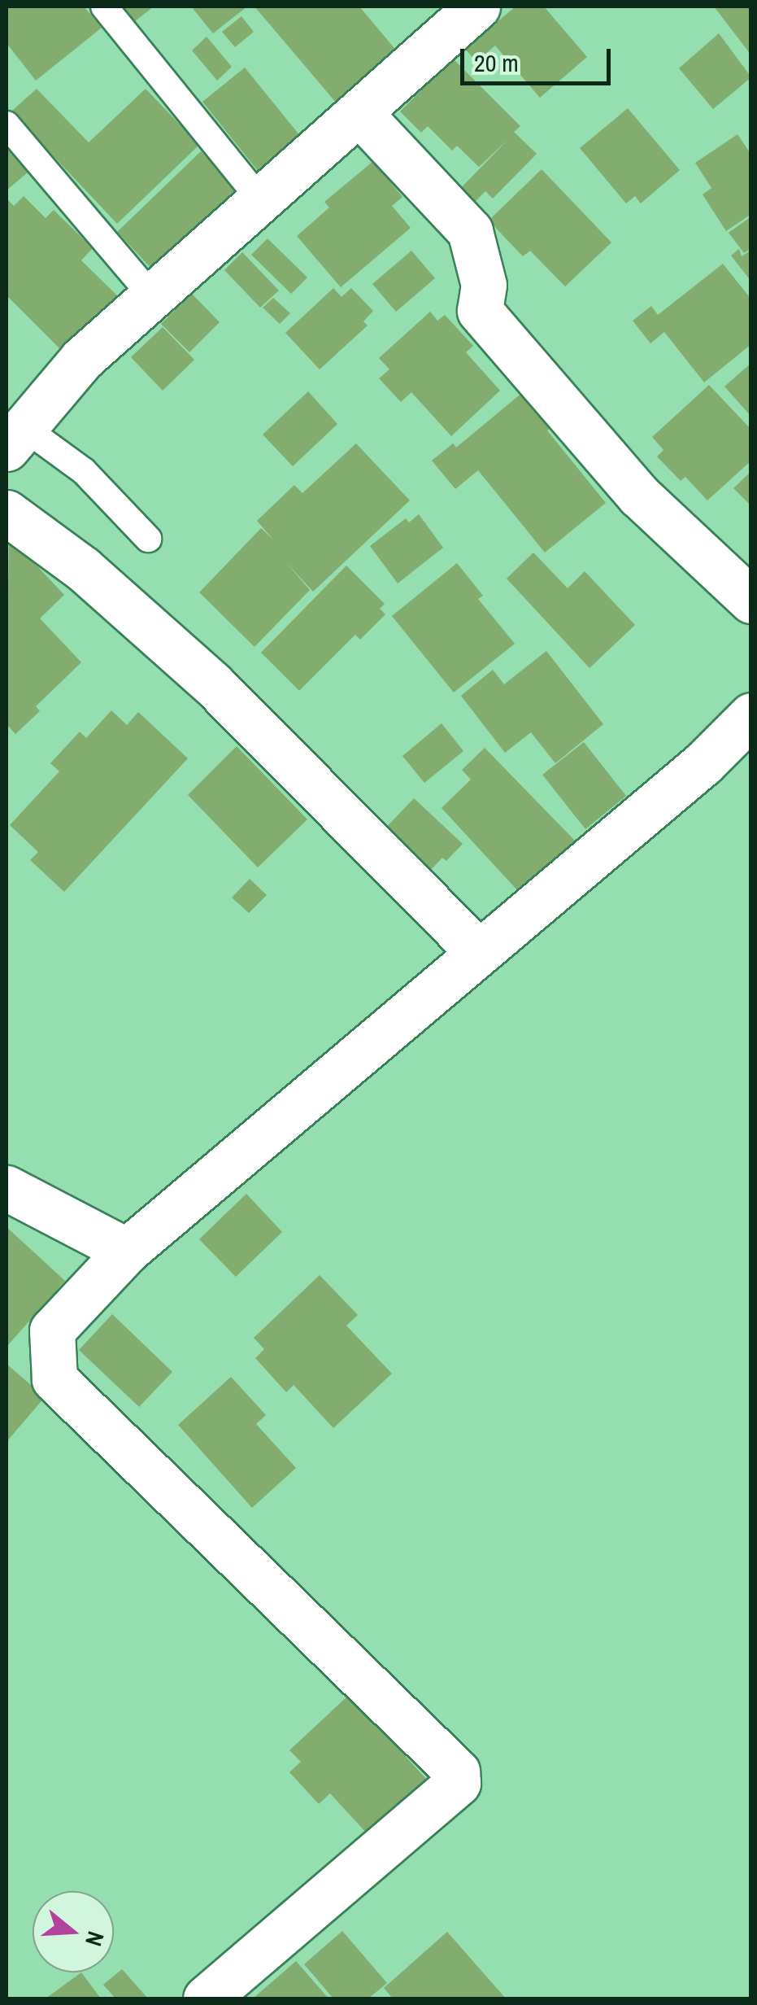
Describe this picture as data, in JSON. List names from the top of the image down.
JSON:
{
  "scale_bar": "20 m",
  "north": "right"
}
